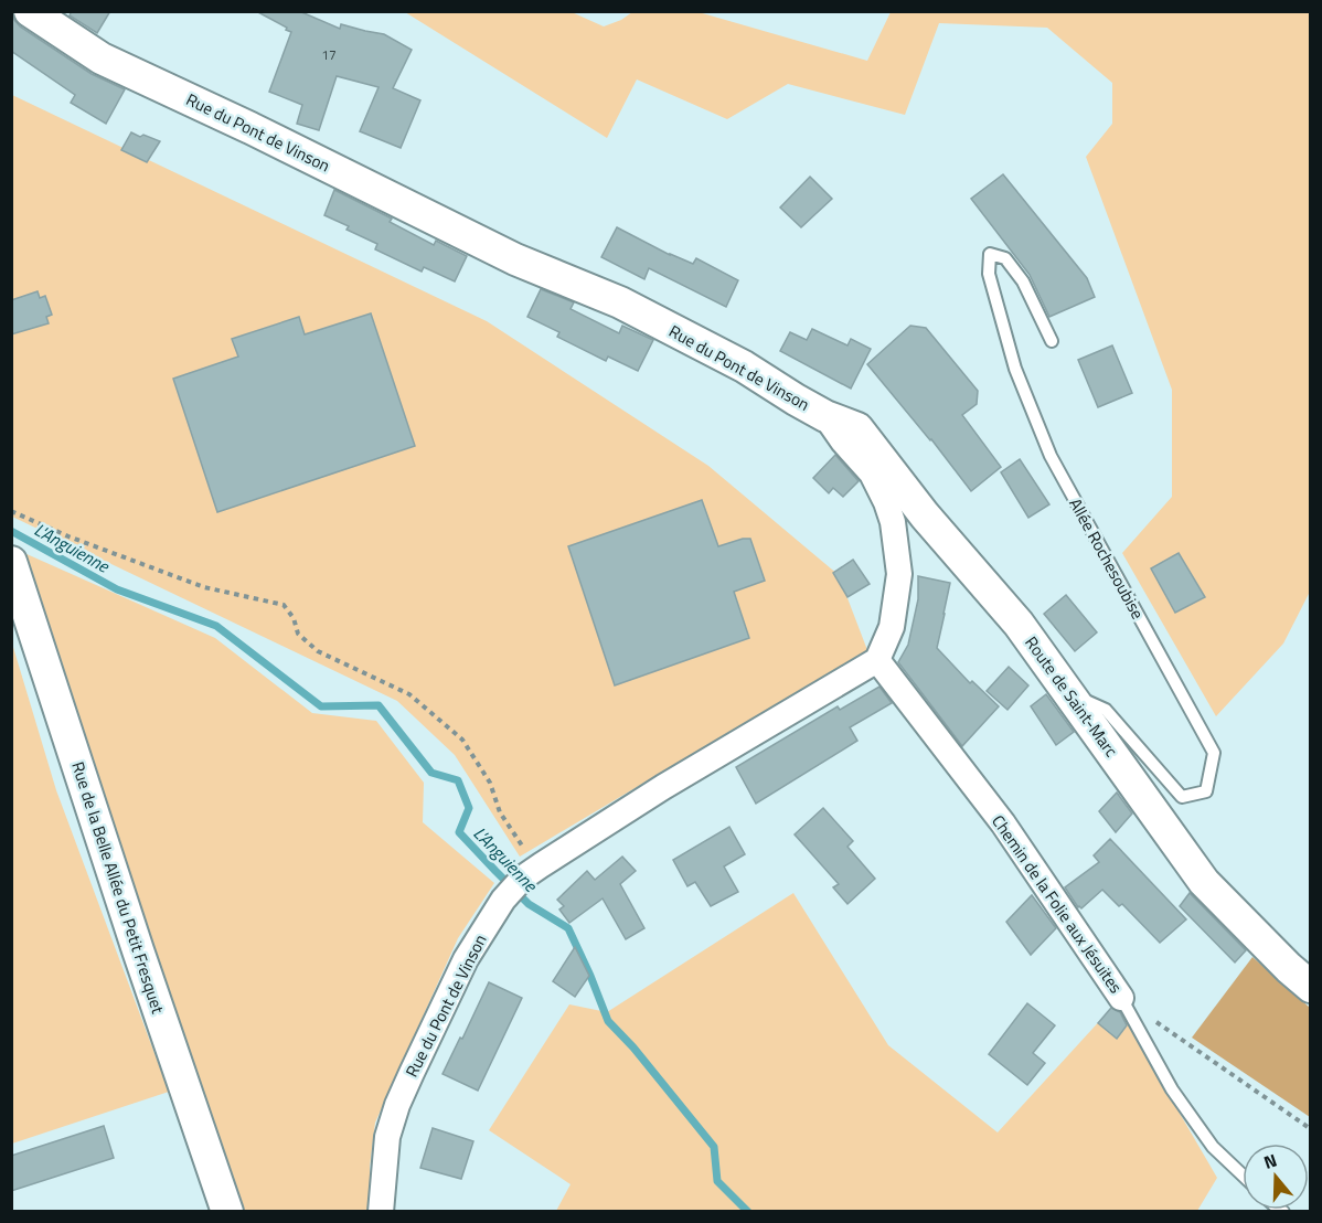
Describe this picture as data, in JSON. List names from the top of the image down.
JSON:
{
  "streets": {
    "street": [
      "Rue du Pont de Vinson",
      "Route de Saint-Marc",
      "Rue de la Belle Allée du Petit Fresquet",
      "Chemin de la Folie aux Jésuites"
    ],
    "lane": ["Allée Rochesoubise"]
  },
  "crossings": [
    ["Rue du Pont de Vinson", "Route de Saint-Marc"],
    ["Rue du Pont de Vinson", "Chemin de la Folie aux Jésuites"],
    ["Allée Rochesoubise", "Route de Saint-Marc"]
  ],
  "water": ["L'Anguienne"],
  "house_numbers": ["17"],
  "north": "top"
}
